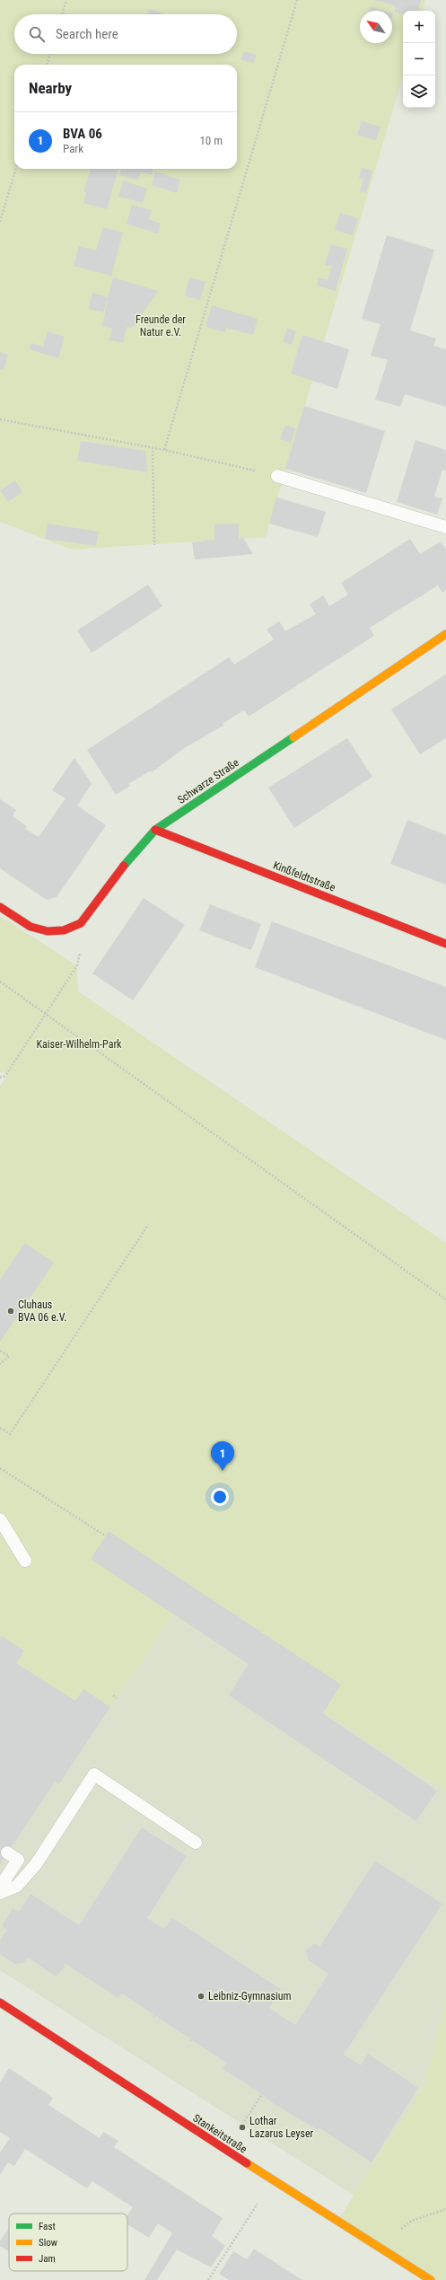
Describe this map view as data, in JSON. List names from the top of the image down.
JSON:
{
  "streets": {
    "street": ["Schwarze Straße", "Kinßfeldtstraße", "Stankeitstraße"]
  },
  "crossings": [
    ["Schwarze Straße", "Kinßfeldtstraße"]
  ],
  "parks": ["Freunde der Natur e.V.", "Kaiser-Wilhelm-Park"],
  "places": ["Cluhaus BVA 06 e.V.", "Leibniz-Gymnasium", "Lothar Lazarus Leyser"],
  "legend": ["Fast", "Slow", "Jam"],
  "north": "top left",
  "page": {
    "map_buttons": ["+", "−"],
    "search": "Search here",
    "heading": "Nearby",
    "list": [
      {
        "mark": "1",
        "name": "BVA 06",
        "note": "Park",
        "value": "10 m"
      }
    ],
    "pins": "1"
  }
}
